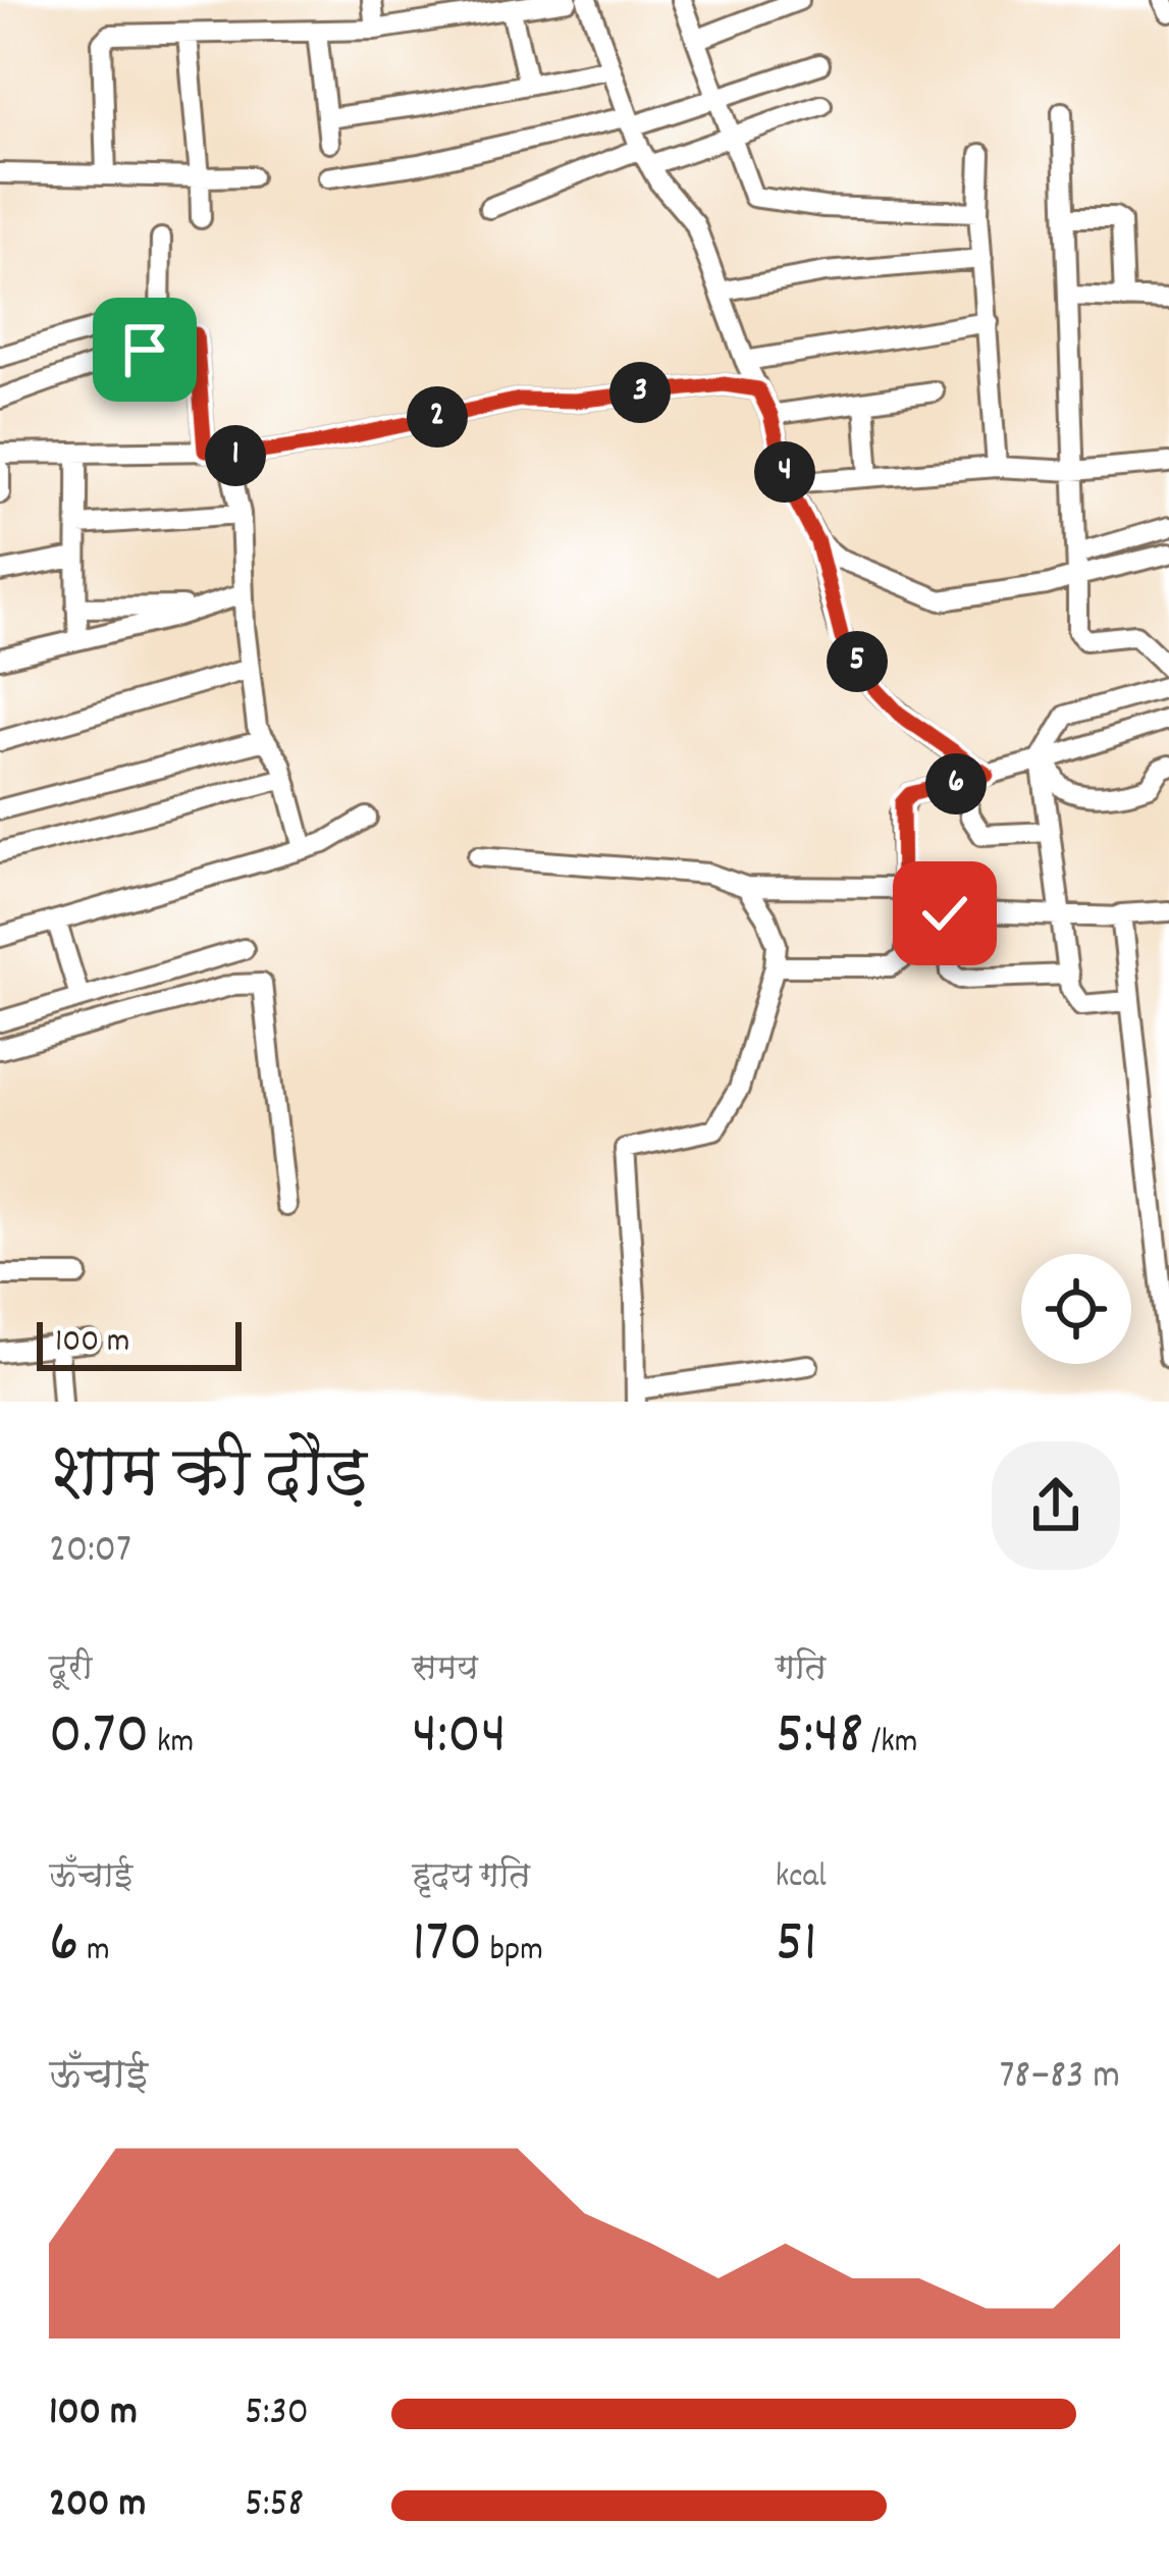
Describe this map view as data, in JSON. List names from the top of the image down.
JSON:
{
  "scale_bar": "100 m",
  "page": {
    "pins": [
      "3",
      "2",
      "1",
      "4",
      "5",
      "6"
    ],
    "scale": "100 m",
    "heading": ["शाम की दौड़", "20:07"],
    "stats": [
      ["दूरी", "0.70 km"],
      ["समय", "4:04"],
      ["गति", "5:48 /km"],
      ["ऊँचाई", "6 m"],
      ["हृदय गति", "170 bpm"],
      ["kcal", "51"]
    ],
    "chart": ["ऊँचाई", "78–83 m"],
    "list": [
      {
        "name": "100 m",
        "note": "5:30"
      },
      {
        "name": "200 m",
        "note": "5:58"
      }
    ]
  }
}
